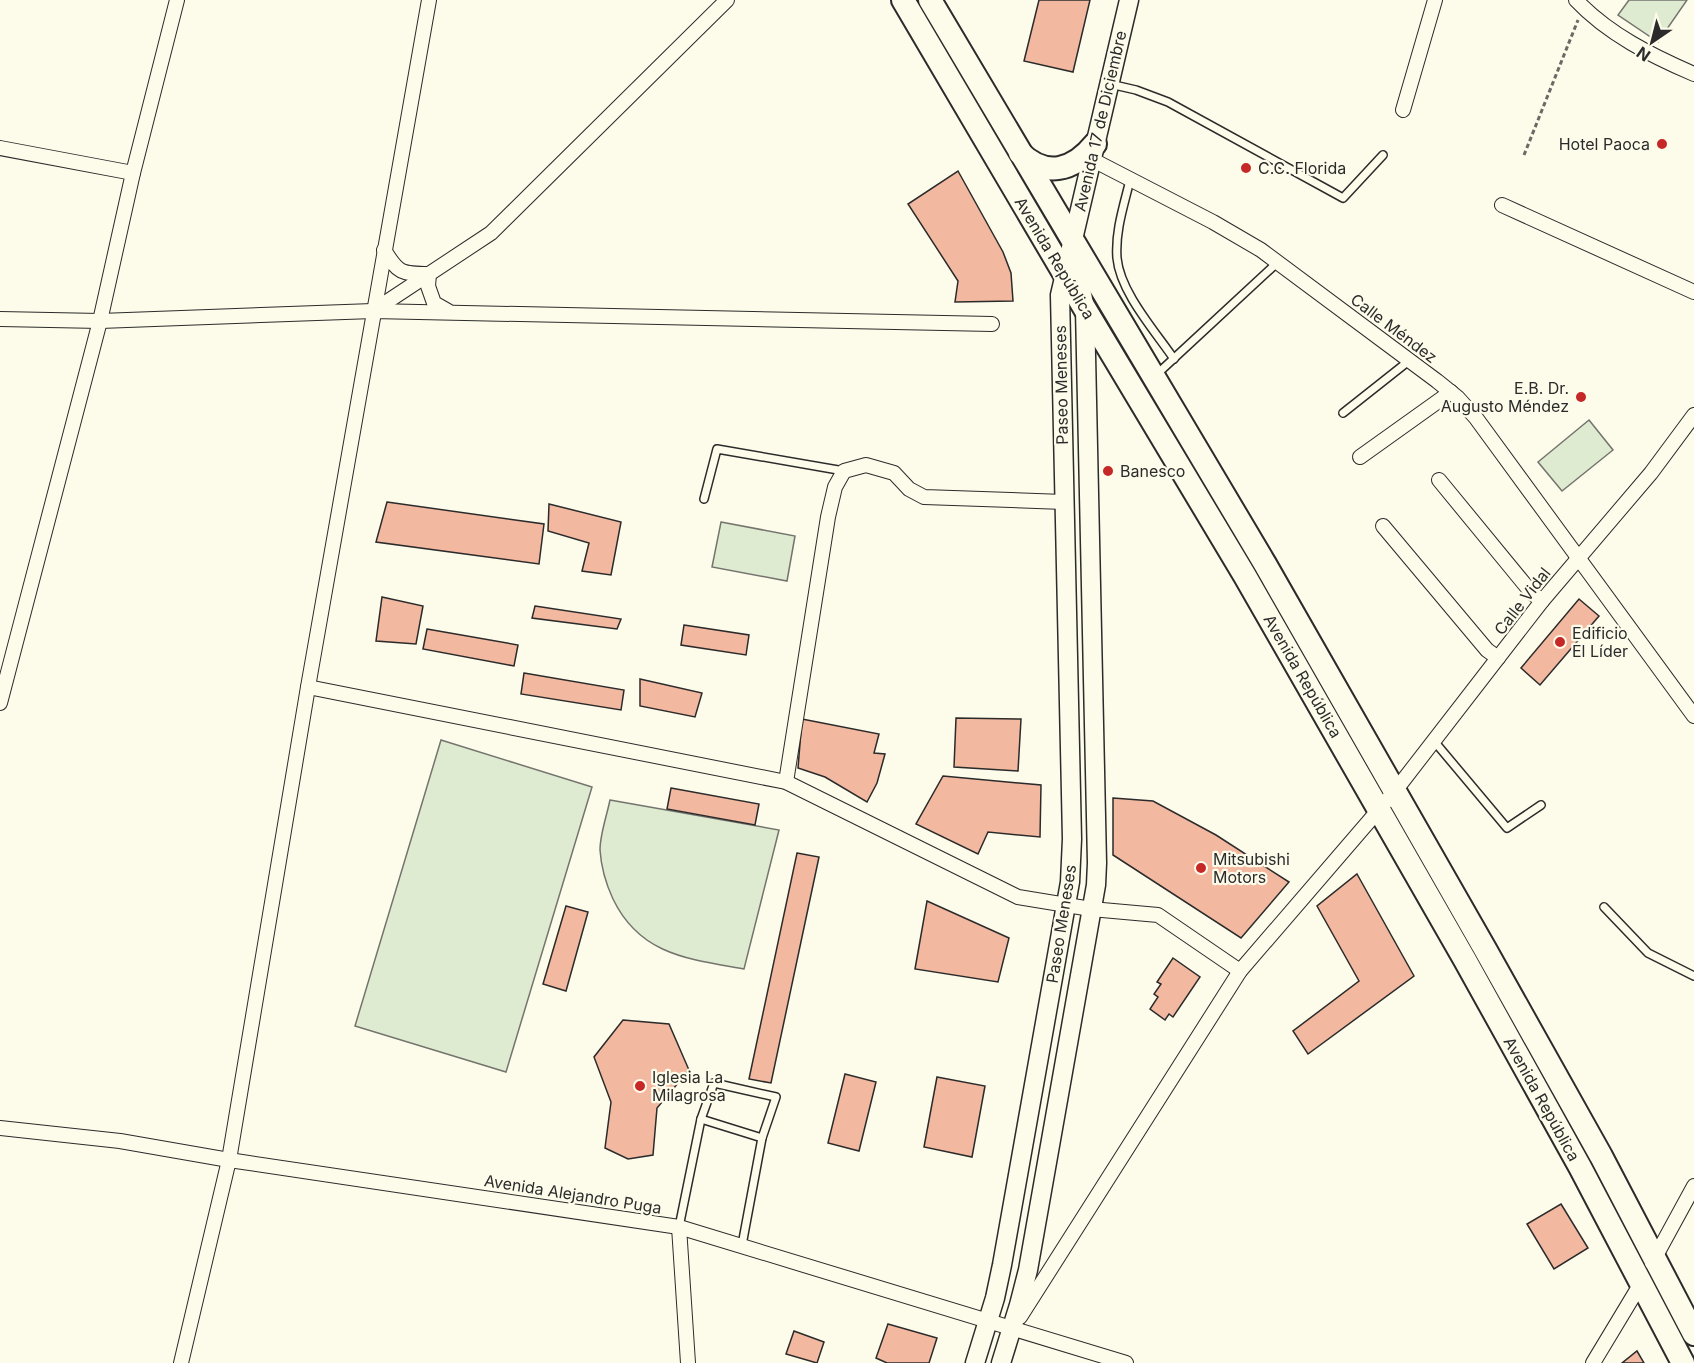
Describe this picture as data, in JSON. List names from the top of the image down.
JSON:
{
  "streets": {
    "main road": ["Avenida República"],
    "street": [
      "Avenida 17 de Diciembre",
      "Calle Méndez",
      "Paseo Meneses",
      "Calle Vidal",
      "Avenida Alejandro Puga"
    ]
  },
  "crossings": [
    ["Avenida 17 de Diciembre", "Avenida República"],
    ["Avenida 17 de Diciembre", "Calle Méndez"],
    ["Avenida 17 de Diciembre", "Paseo Meneses"],
    ["Avenida República", "Paseo Meneses"],
    ["Avenida República", "Calle Vidal"],
    ["Calle Méndez", "Calle Vidal"],
    ["Paseo Meneses", "Calle Vidal"],
    ["Paseo Meneses", "Avenida Alejandro Puga"],
    ["Calle Vidal", "Avenida Alejandro Puga"]
  ],
  "places": [
    "Hotel Paoca",
    "C.C. Florida",
    "E.B. Dr. Augusto Méndez",
    "Banesco",
    "Edificio El Líder",
    "Mitsubishi Motors",
    "Iglesia La Milagrosa"
  ],
  "north": "bottom left"
}
